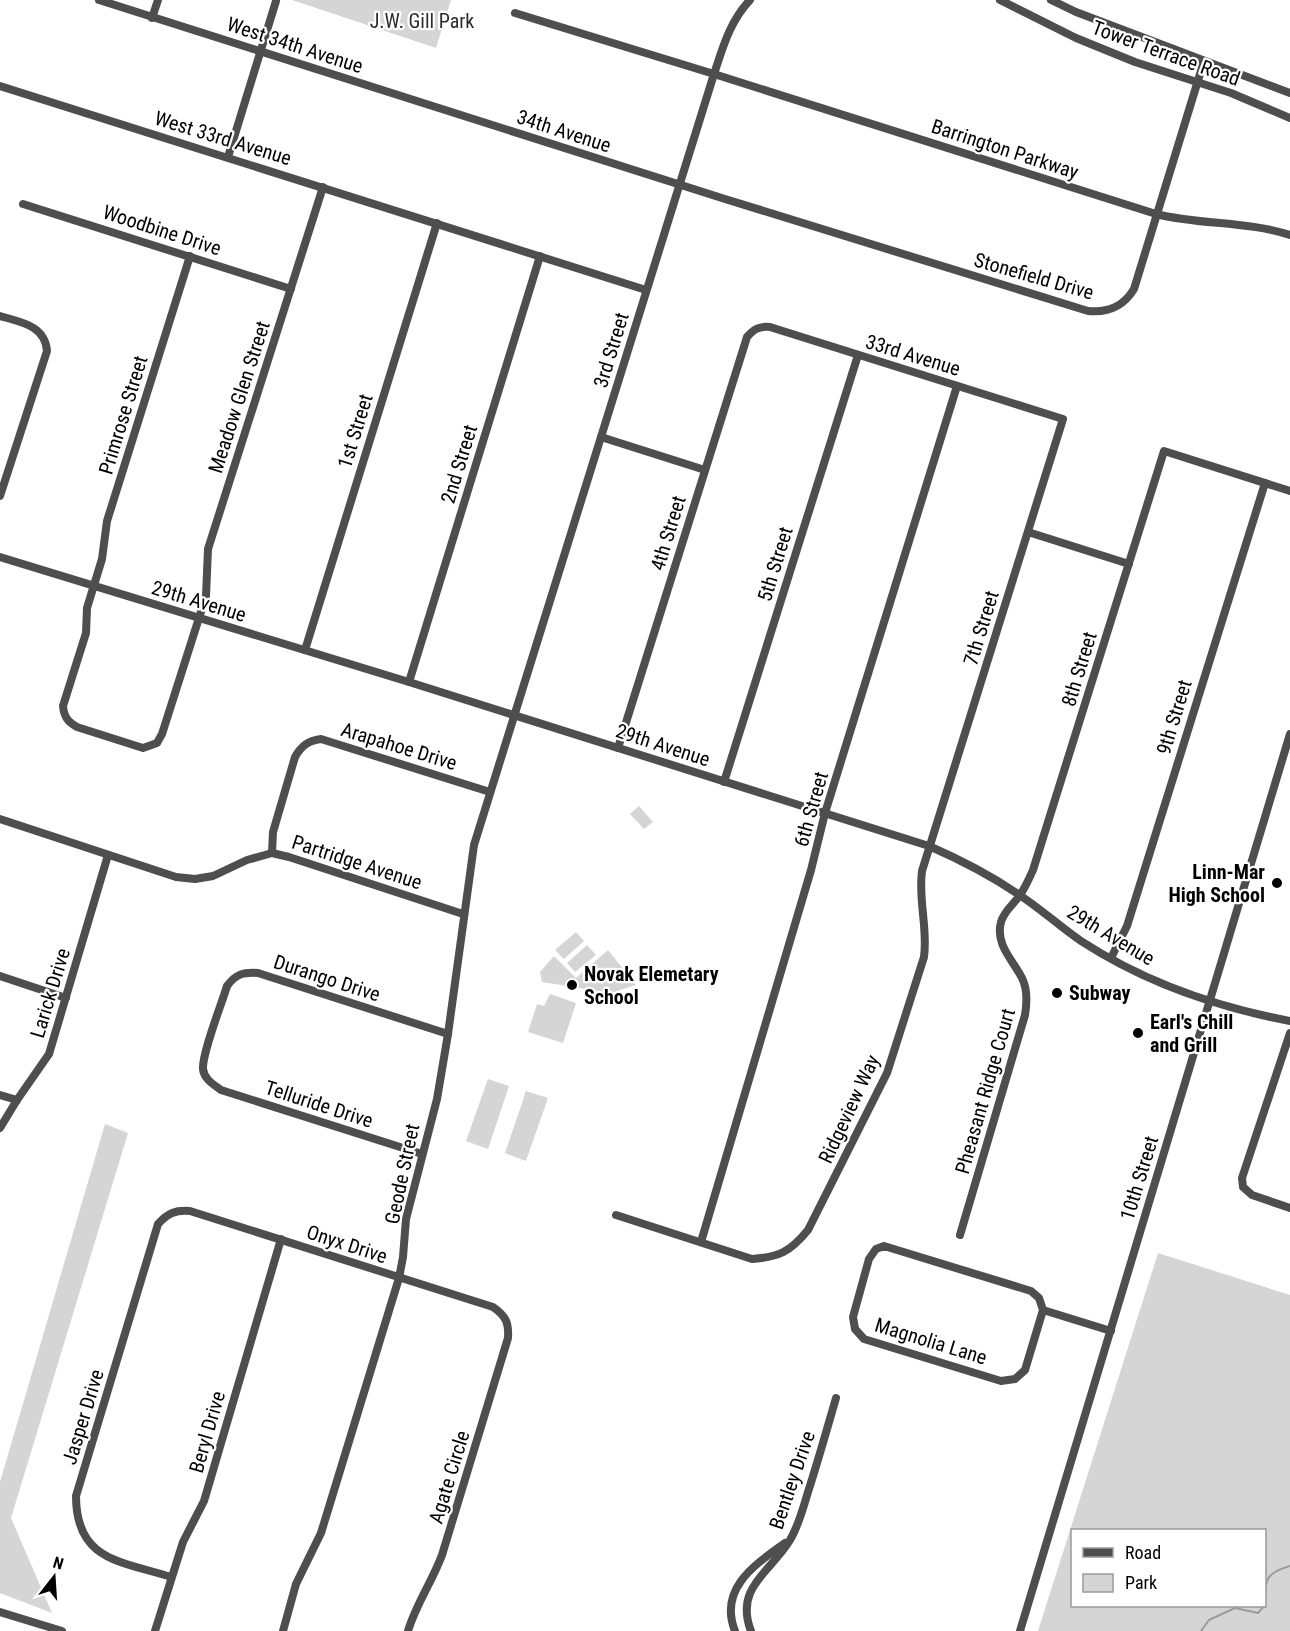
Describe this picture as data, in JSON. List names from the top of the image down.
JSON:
{
  "streets": {
    "street": [
      "West 34th Avenue",
      "Tower Terrace Road",
      "34th Avenue",
      "West 33rd Avenue",
      "Barrington Parkway",
      "Woodbine Drive",
      "Stonefield Drive",
      "3rd Street",
      "33rd Avenue",
      "Meadow Glen Street",
      "Primrose Street",
      "1st Street",
      "2nd Street",
      "4th Street",
      "5th Street",
      "29th Avenue",
      "7th Street",
      "8th Street",
      "9th Street",
      "Arapahoe Drive",
      "6th Street",
      "Partridge Avenue",
      "Durango Drive",
      "Larick Drive",
      "Pheasant Ridge Court",
      "Telluride Drive",
      "Ridgeview Way",
      "Geode Street",
      "10th Street",
      "Onyx Drive",
      "Magnolia Lane",
      "Jasper Drive",
      "Beryl Drive",
      "Agate Circle",
      "Bentley Drive"
    ]
  },
  "crossings": [
    ["West 34th Avenue", "34th Avenue"],
    ["Tower Terrace Road", "Stonefield Drive"],
    ["34th Avenue", "Stonefield Drive"],
    ["34th Avenue", "3rd Street"],
    ["West 33rd Avenue", "Meadow Glen Street"],
    ["West 33rd Avenue", "1st Street"],
    ["Barrington Parkway", "Stonefield Drive"],
    ["Barrington Parkway", "3rd Street"],
    ["Woodbine Drive", "Meadow Glen Street"],
    ["Woodbine Drive", "Primrose Street"],
    ["3rd Street", "29th Avenue"],
    ["3rd Street", "Geode Street"],
    ["33rd Avenue", "4th Street"],
    ["33rd Avenue", "5th Street"],
    ["33rd Avenue", "7th Street"],
    ["33rd Avenue", "6th Street"],
    ["Meadow Glen Street", "Primrose Street"],
    ["Meadow Glen Street", "29th Avenue"],
    ["Primrose Street", "29th Avenue"],
    ["1st Street", "29th Avenue"],
    ["2nd Street", "29th Avenue"],
    ["4th Street", "29th Avenue"],
    ["5th Street", "29th Avenue"],
    ["29th Avenue", "7th Street"],
    ["29th Avenue", "8th Street"],
    ["29th Avenue", "9th Street"],
    ["29th Avenue", "6th Street"],
    ["29th Avenue", "Pheasant Ridge Court"],
    ["29th Avenue", "Ridgeview Way"],
    ["29th Avenue", "Geode Street"],
    ["29th Avenue", "10th Street"],
    ["7th Street", "Ridgeview Way"],
    ["8th Street", "9th Street"],
    ["8th Street", "Pheasant Ridge Court"],
    ["Arapahoe Drive", "Partridge Avenue"],
    ["Arapahoe Drive", "Geode Street"],
    ["6th Street", "Ridgeview Way"],
    ["Partridge Avenue", "Larick Drive"],
    ["Partridge Avenue", "Geode Street"],
    ["Durango Drive", "Telluride Drive"],
    ["Durango Drive", "Geode Street"],
    ["Telluride Drive", "Geode Street"],
    ["Geode Street", "Onyx Drive"],
    ["Onyx Drive", "Jasper Drive"],
    ["Onyx Drive", "Beryl Drive"],
    ["Onyx Drive", "Agate Circle"],
    ["Jasper Drive", "Beryl Drive"]
  ],
  "parks": ["J.W. Gill Park"],
  "places": [
    "Linn-Mar High School",
    "Novak Elemetary School",
    "Subway",
    "Earl's Chill and Grill"
  ],
  "legend": ["Road", "Park"],
  "north": "top"
}
